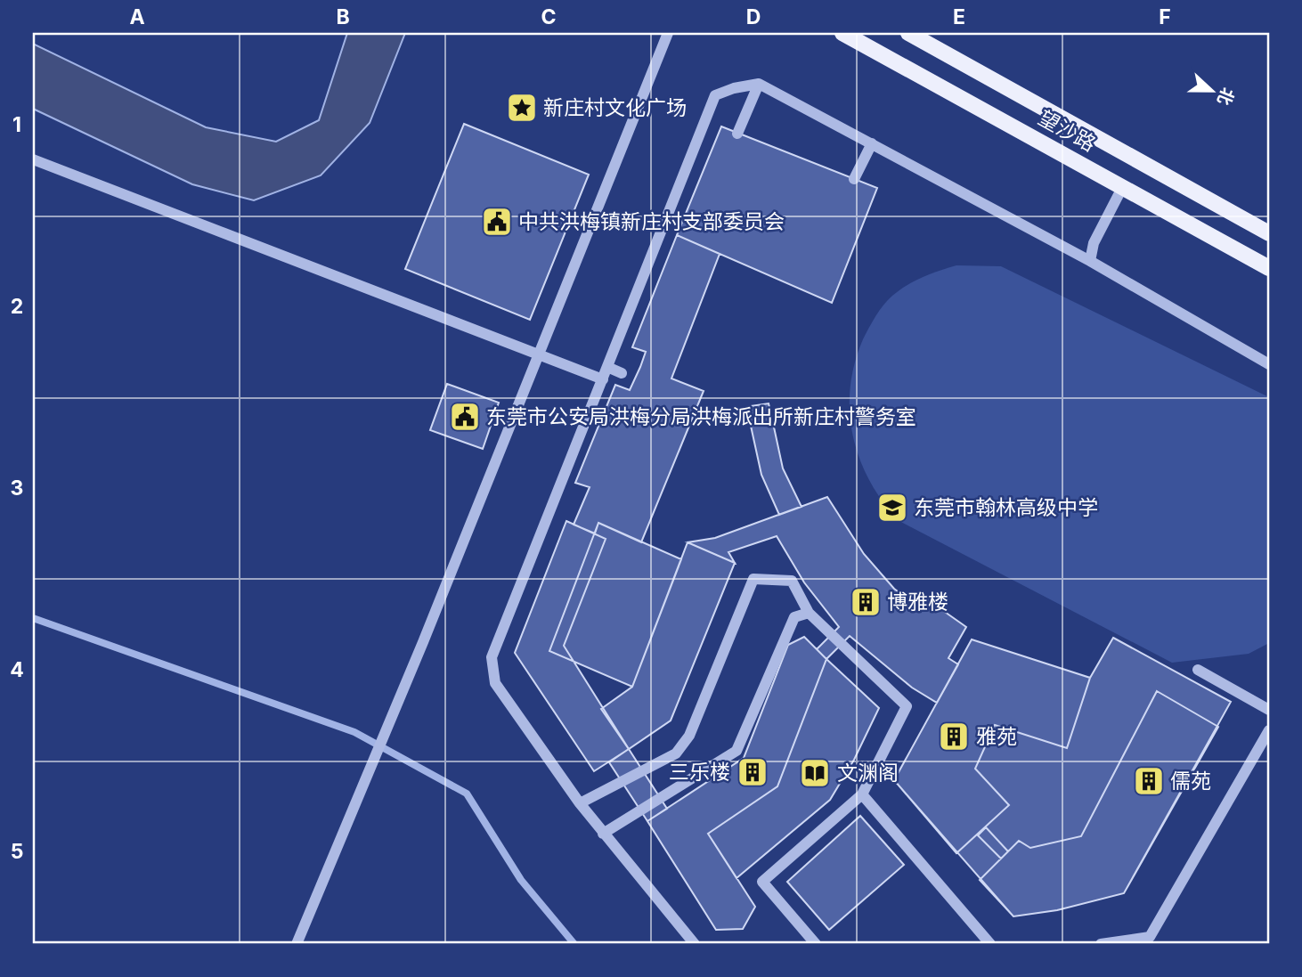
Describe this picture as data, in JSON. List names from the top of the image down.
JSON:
{
  "streets": {
    "main road": ["望沙路"]
  },
  "places": {
    "place": ["新庄村文化广场"],
    "public building": ["中共洪梅镇新庄村支部委员会", "东莞市公安局洪梅分局洪梅派出所新庄村警务室"],
    "school or university": ["东莞市翰林高级中学"],
    "building": [
      "博雅楼",
      "雅苑",
      "三乐楼",
      "儒苑"
    ],
    "library": ["文渊阁"]
  },
  "north": "right",
  "grid": {
    "columns": [
      "A",
      "B",
      "C",
      "D",
      "E",
      "F"
    ],
    "rows": [
      "1",
      "2",
      "3",
      "4",
      "5"
    ]
  }
}
